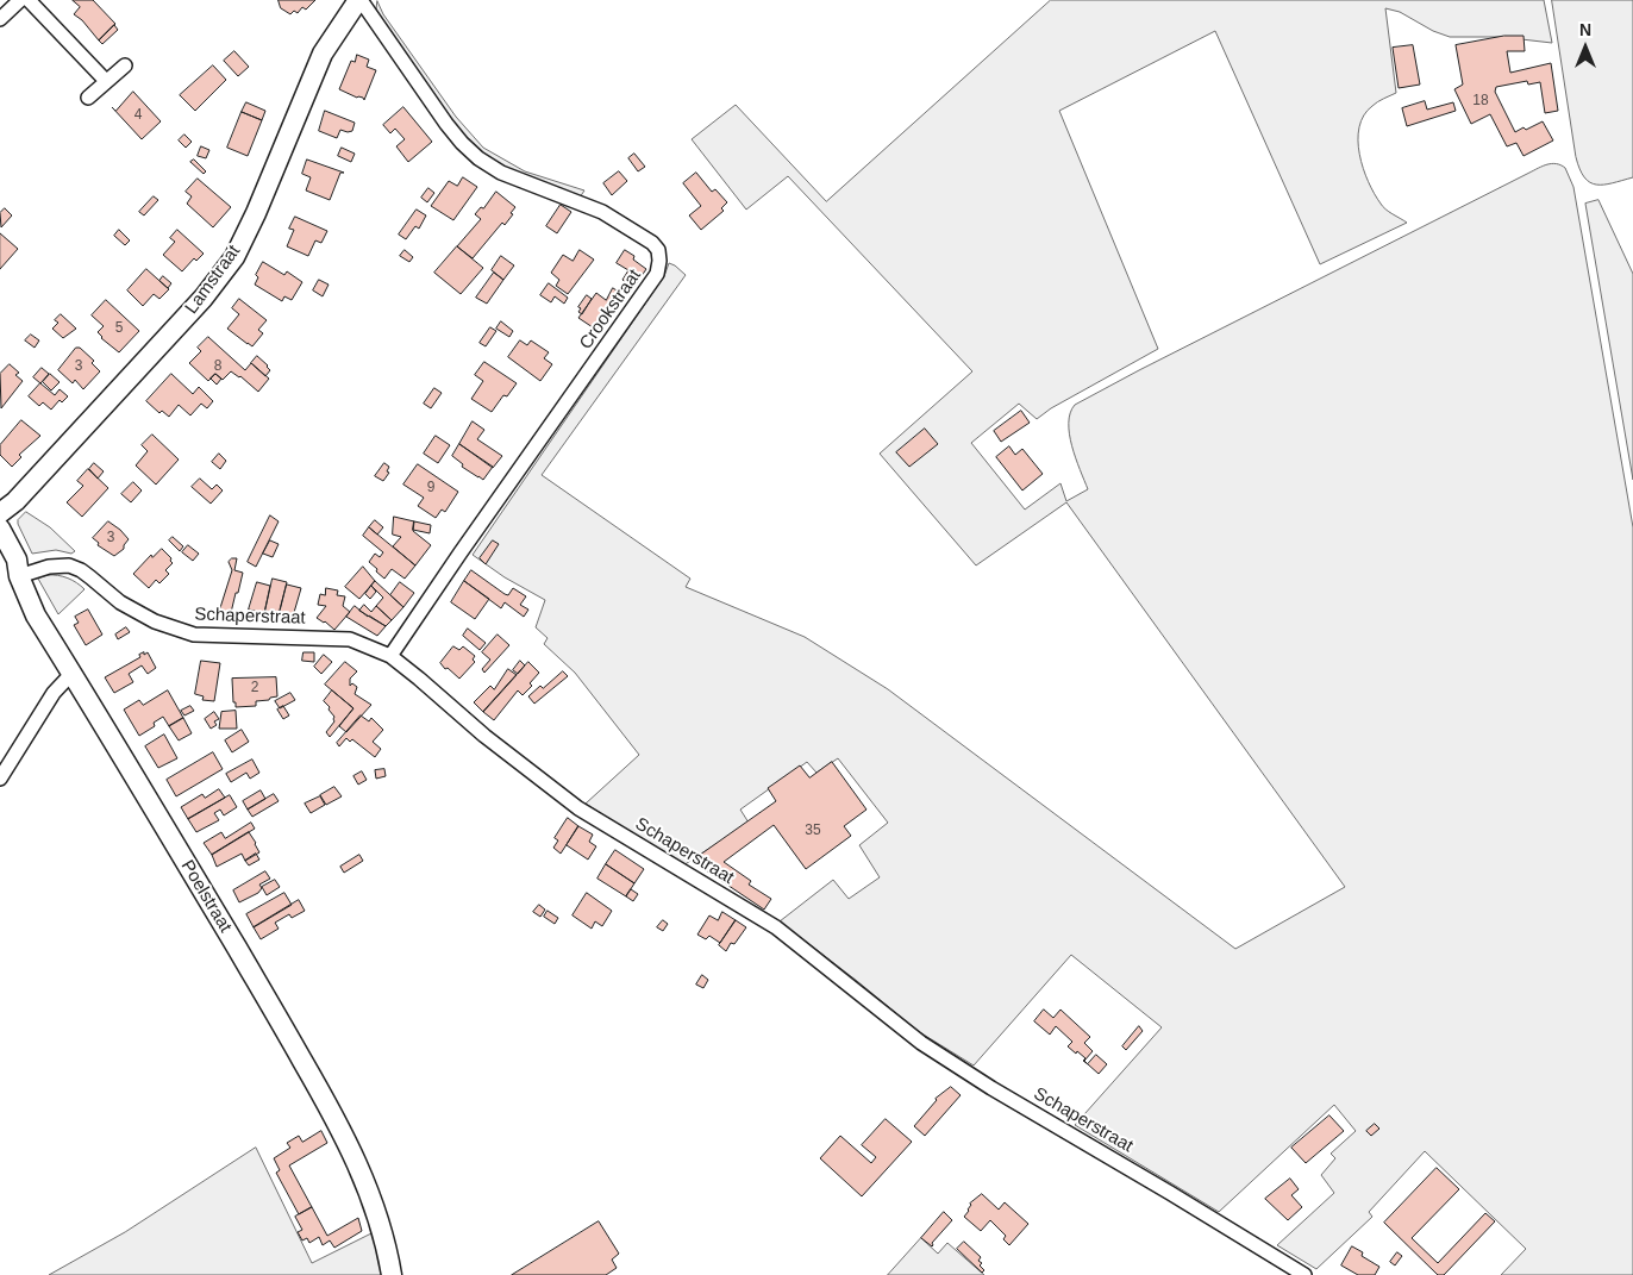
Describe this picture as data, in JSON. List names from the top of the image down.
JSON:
{
  "streets": {
    "street": [
      "Lamstraat",
      "Crookstraat",
      "Schaperstraat",
      "Poelstraat"
    ]
  },
  "crossings": [
    ["Lamstraat", "Crookstraat"],
    ["Crookstraat", "Schaperstraat"],
    ["Schaperstraat", "Poelstraat"]
  ],
  "house_numbers": [
    "18",
    "4",
    "5",
    "3",
    "8",
    "9",
    "3",
    "2",
    "35"
  ],
  "north": "top"
}
